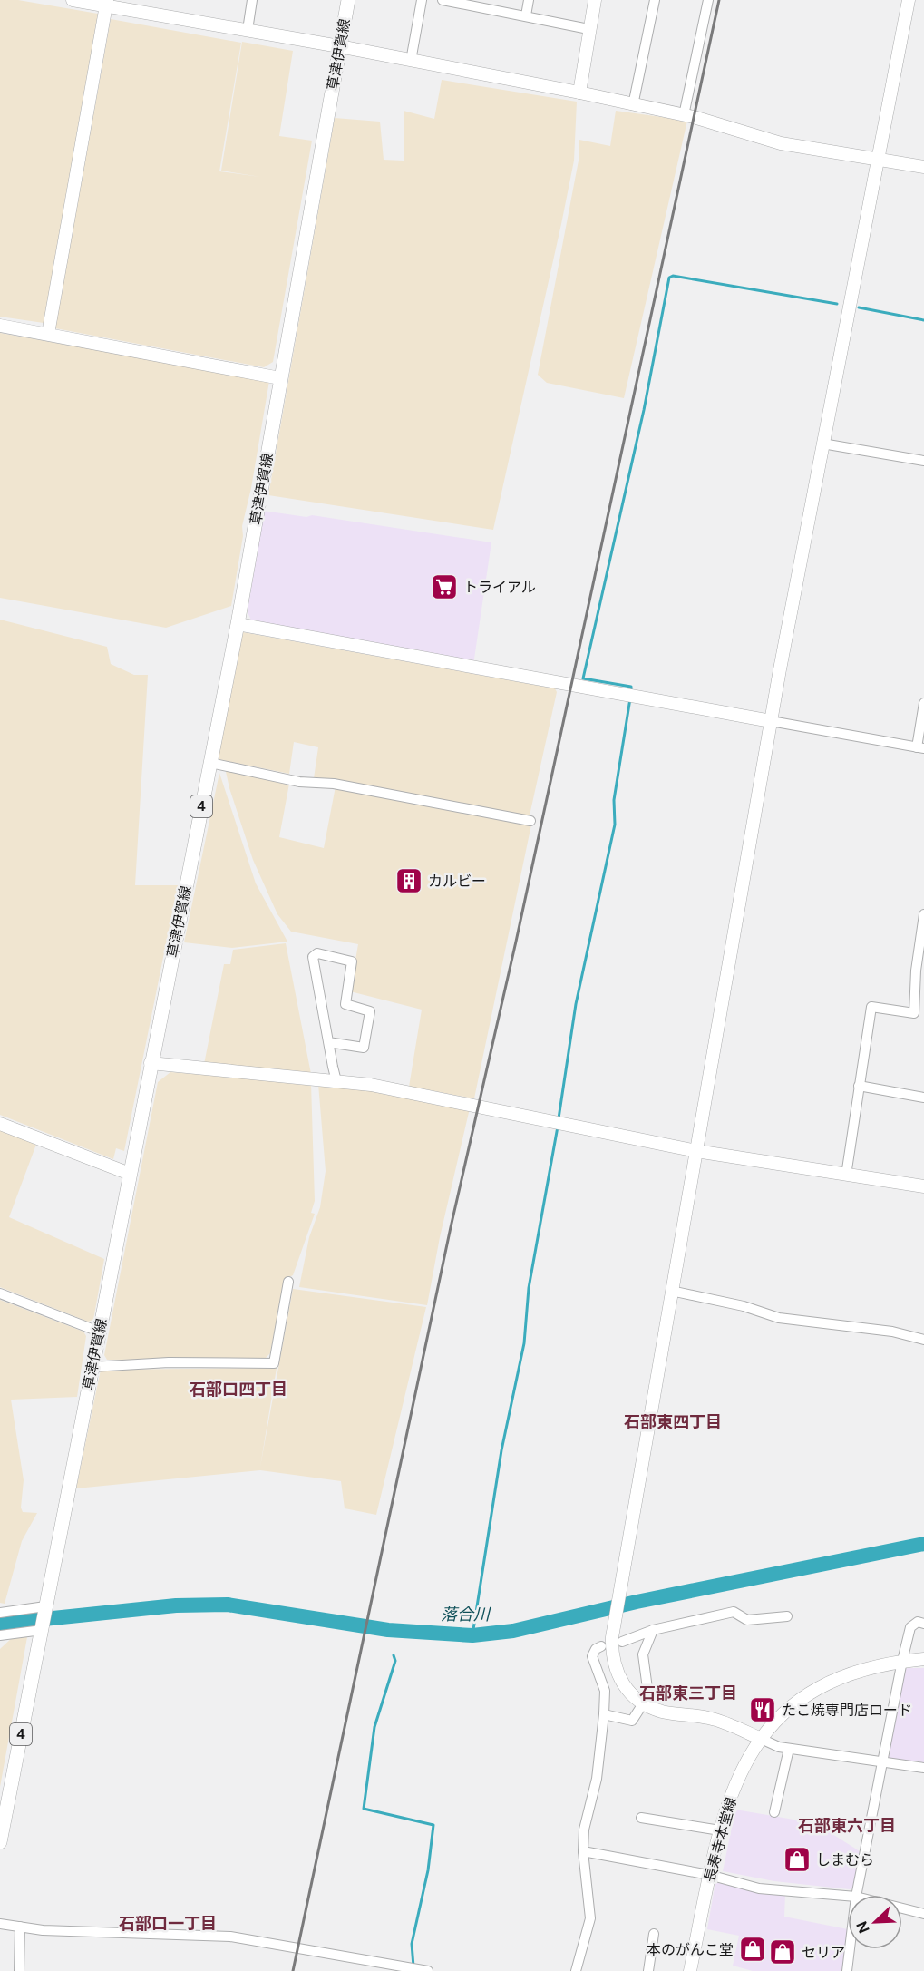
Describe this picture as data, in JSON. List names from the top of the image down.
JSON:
{
  "streets": {
    "main road": ["草津伊賀線", "4"],
    "street": ["長寿寺本堂線"]
  },
  "districts": [
    "石部口四丁目",
    "石部東四丁目",
    "石部東三丁目",
    "石部東六丁目",
    "石部口一丁目"
  ],
  "water": ["落合川"],
  "places": {
    "supermarket": ["トライアル"],
    "building": ["カルビー"],
    "restaurant": ["たこ焼専門店ロード"],
    "shop": ["しまむら", "本のがんこ堂", "セリア"]
  },
  "north": "bottom left"
}
